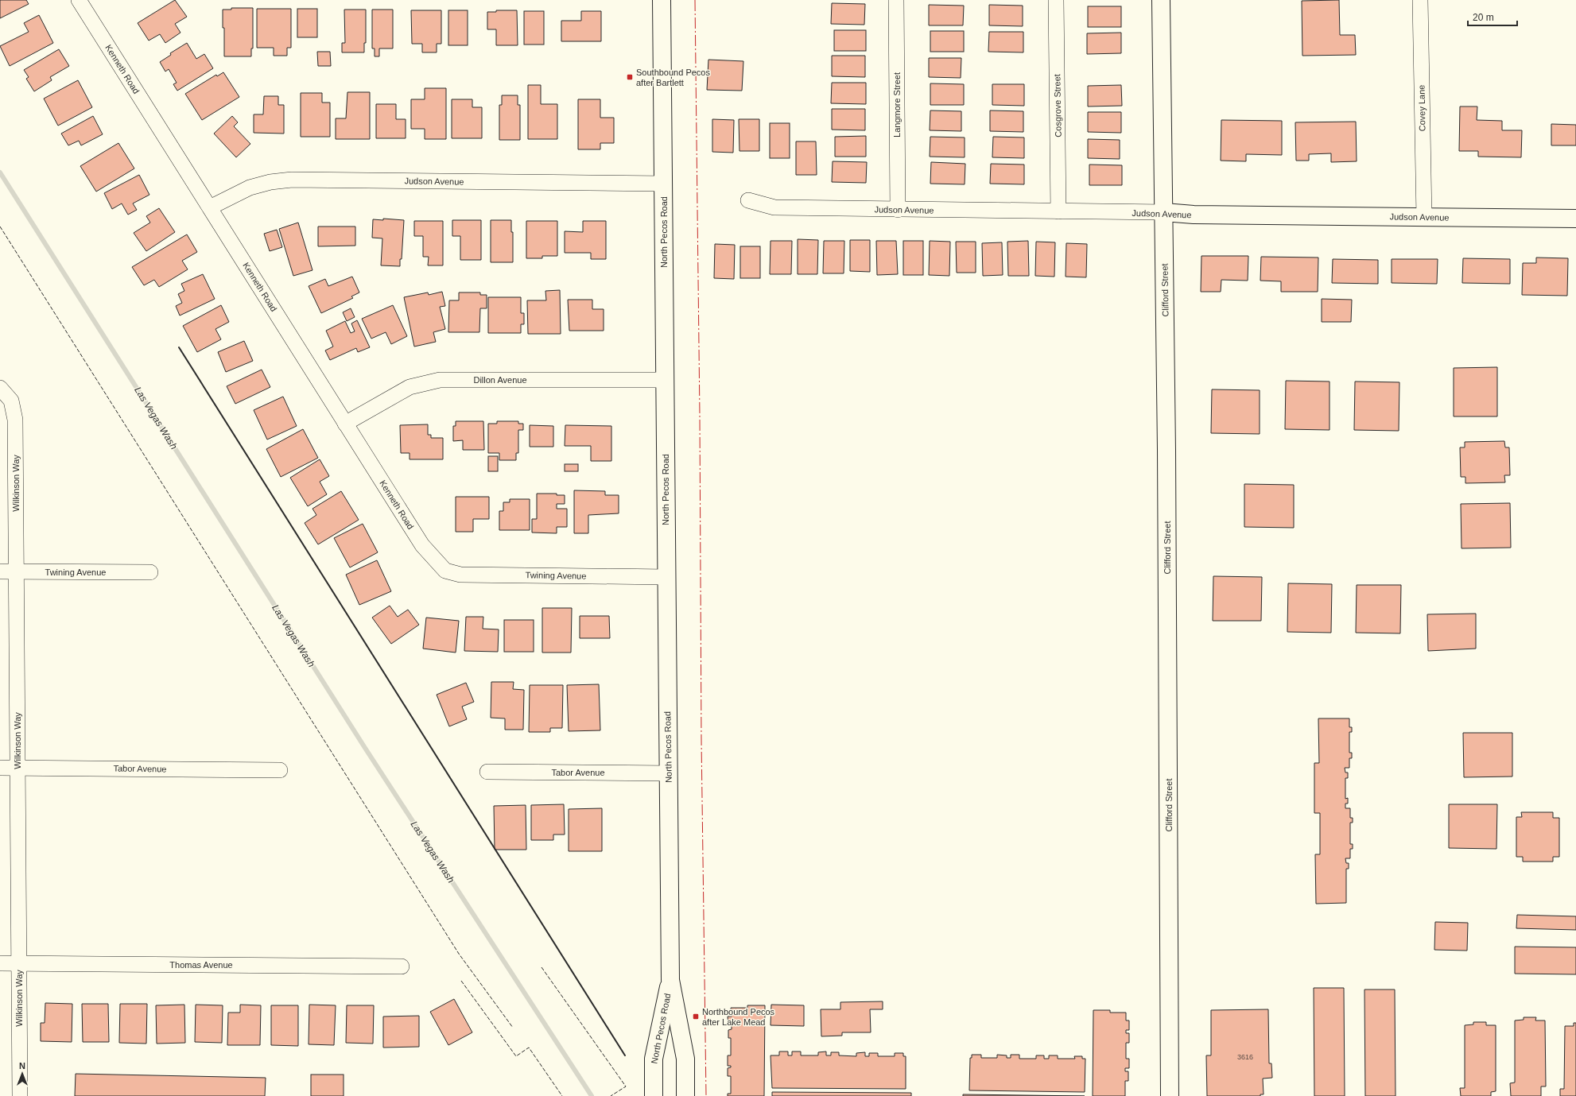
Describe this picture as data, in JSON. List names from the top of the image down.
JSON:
{
  "streets": {
    "street": [
      "Kenneth Road",
      "Langmore Street",
      "Cosgrove Street",
      "Covey Lane",
      "Judson Avenue",
      "North Pecos Road",
      "Clifford Street",
      "Dillon Avenue",
      "Wilkinson Way",
      "Twining Avenue",
      "Tabor Avenue",
      "Thomas Avenue"
    ]
  },
  "crossings": [
    ["Kenneth Road", "Judson Avenue"],
    ["Kenneth Road", "Dillon Avenue"],
    ["Kenneth Road", "Twining Avenue"],
    ["Langmore Street", "Judson Avenue"],
    ["Cosgrove Street", "Judson Avenue"],
    ["Covey Lane", "Judson Avenue"],
    ["Judson Avenue", "North Pecos Road"],
    ["Judson Avenue", "Clifford Street"],
    ["North Pecos Road", "Dillon Avenue"],
    ["North Pecos Road", "Twining Avenue"],
    ["North Pecos Road", "Tabor Avenue"],
    ["Wilkinson Way", "Twining Avenue"],
    ["Wilkinson Way", "Tabor Avenue"],
    ["Wilkinson Way", "Thomas Avenue"]
  ],
  "water": ["Las Vegas Wash"],
  "places": {
    "transit": ["Southbound Pecos after Bartlett", "Northbound Pecos after Lake Mead"]
  },
  "house_numbers": ["3616"],
  "scale_bar": "20 m",
  "north": "top"
}
